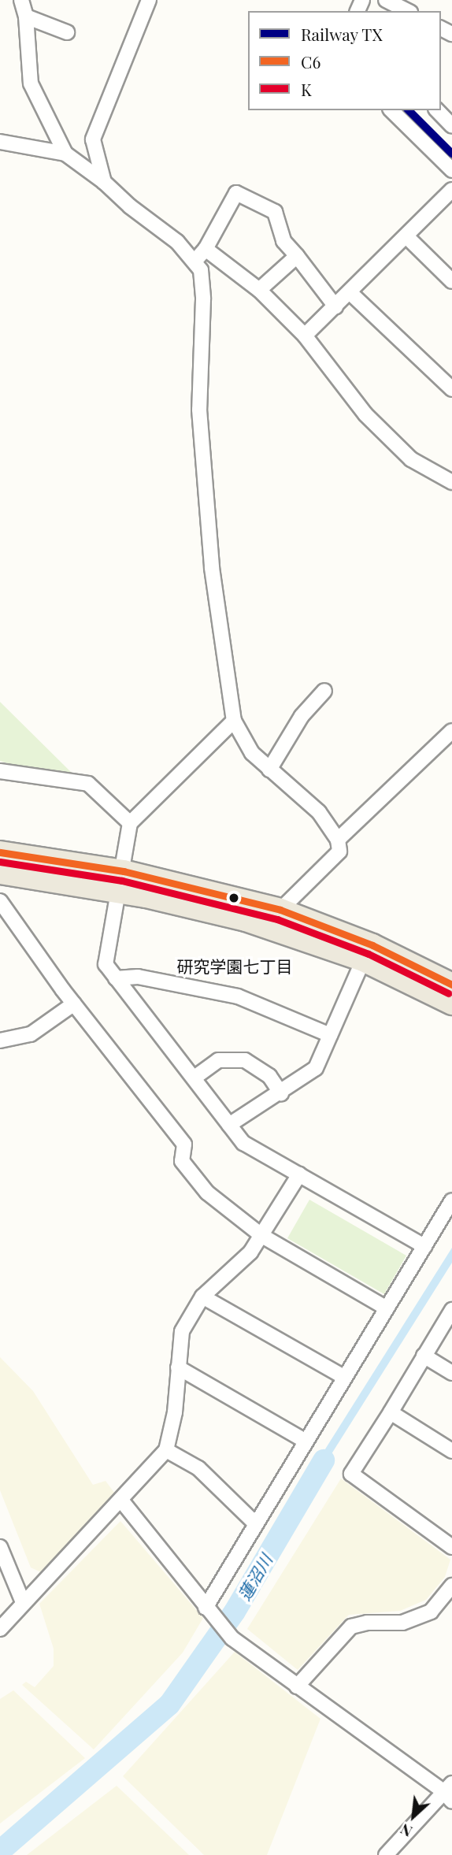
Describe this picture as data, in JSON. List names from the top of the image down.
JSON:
{
  "districts": ["研究学園七丁目"],
  "water": ["蓮沼川"],
  "lines": ["rail line TX", "transit line C6", "transit line K"],
  "legend": ["Railway TX", "C6", "K"],
  "north": "bottom left"
}
